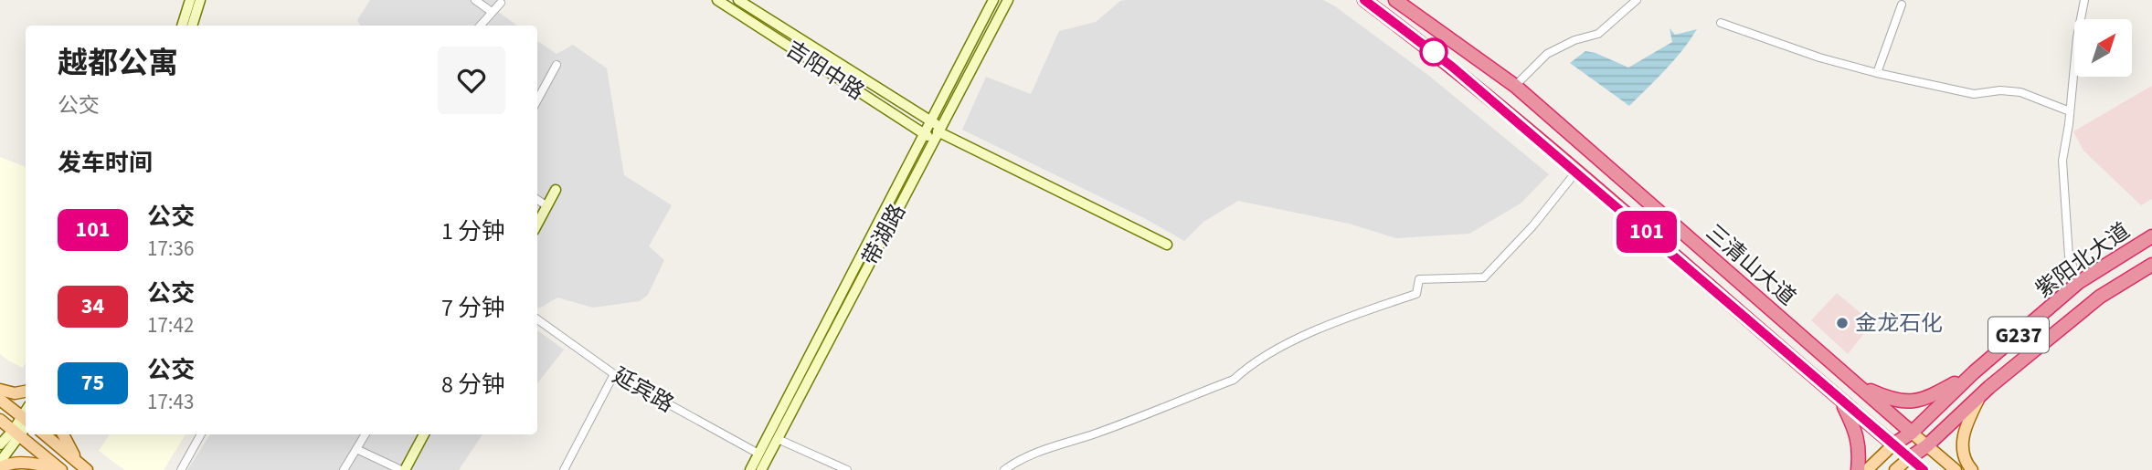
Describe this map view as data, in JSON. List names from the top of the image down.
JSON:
{
  "streets": {
    "highway": ["紫阳北大道", "三清山大道", "G237"],
    "main road": ["吉阳中路", "带湖路"],
    "street": ["延宾路"]
  },
  "crossings": [
    ["吉阳中路", "带湖路"],
    ["带湖路", "延宾路"],
    ["紫阳北大道", "三清山大道"]
  ],
  "places": ["金龙石化"],
  "lines": ["bus line 101"],
  "north": "top right",
  "page": {
    "on_map": "101",
    "heading": [
      ["越都公寓", "公交"],
      "发车时间"
    ],
    "list": [
      {
        "mark": "101",
        "name": "公交",
        "note": "17:36",
        "value": "1 分钟"
      },
      {
        "mark": "34",
        "name": "公交",
        "note": "17:42",
        "value": "7 分钟"
      },
      {
        "mark": "75",
        "name": "公交",
        "note": "17:43",
        "value": "8 分钟"
      }
    ]
  }
}
